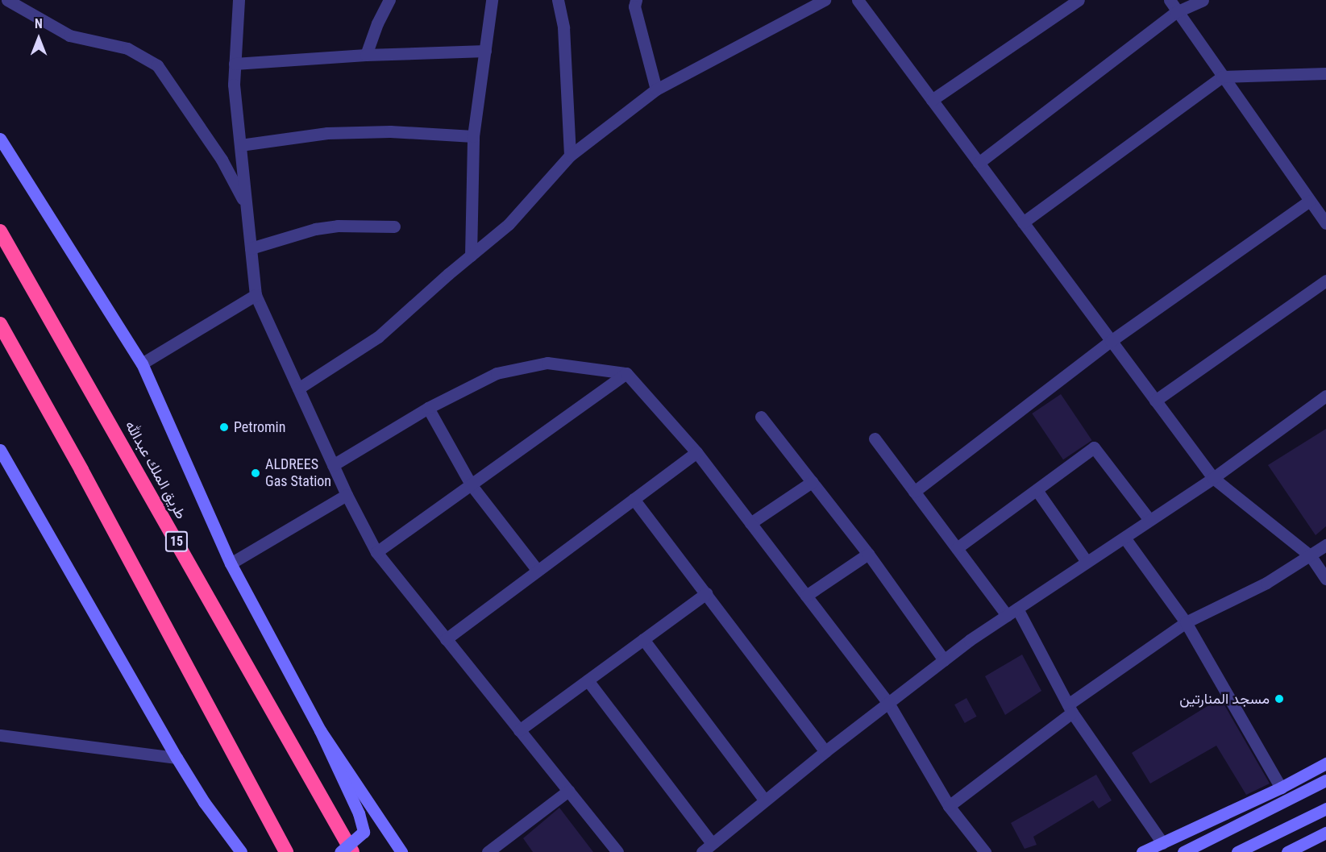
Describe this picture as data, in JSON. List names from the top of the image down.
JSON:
{
  "streets": {
    "highway": ["طريق الملك عبدالله", "15"]
  },
  "places": ["Petromin", "ALDREES Gas Station", "مسجد المنارتين"],
  "north": "top"
}
